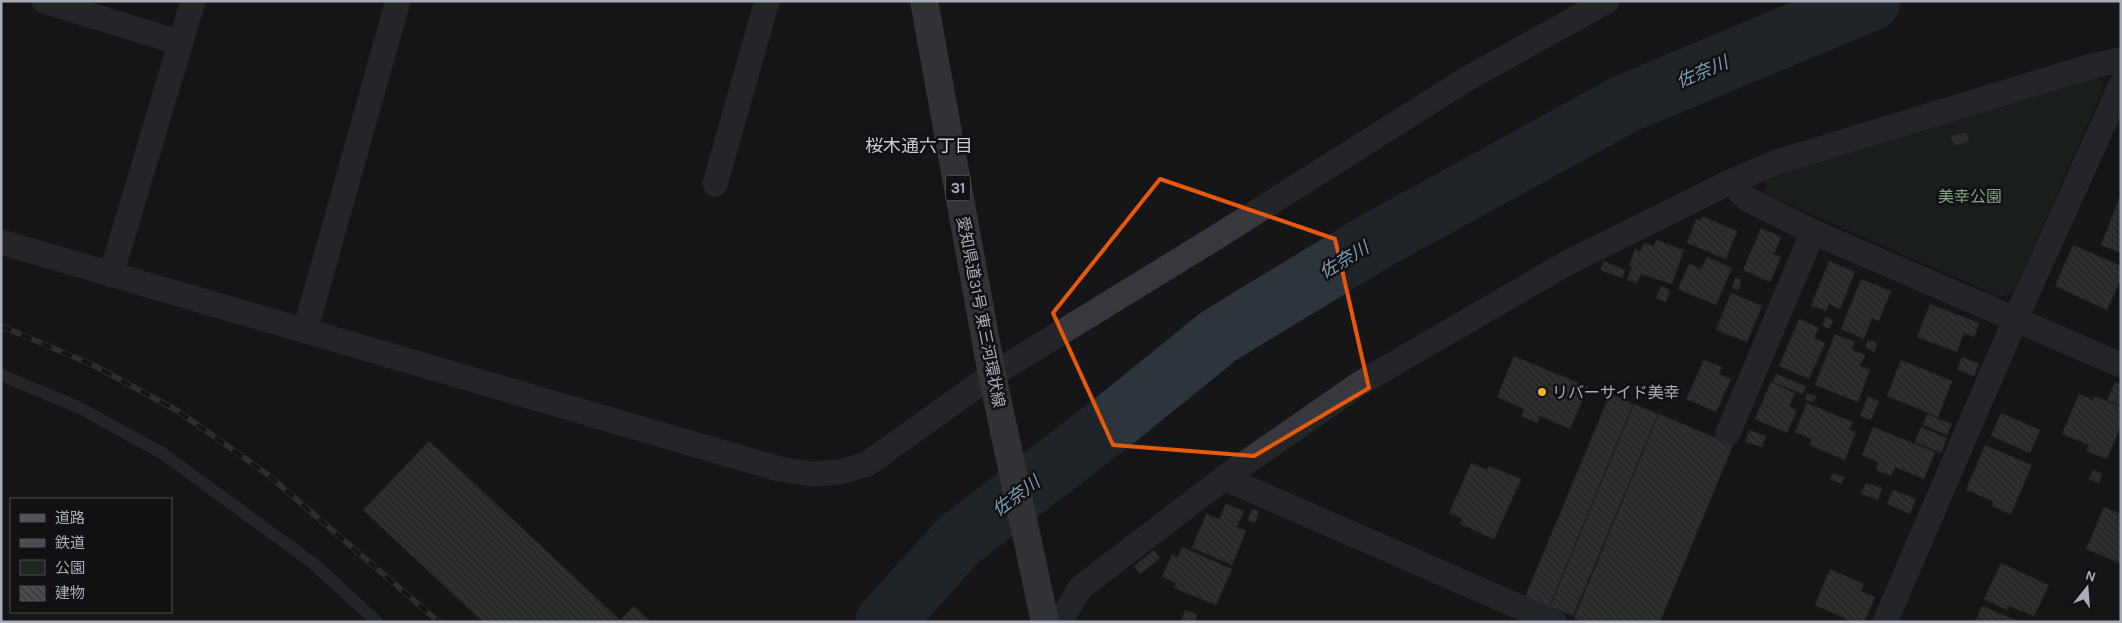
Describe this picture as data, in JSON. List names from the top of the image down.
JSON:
{
  "streets": {
    "main road": ["31", "愛知県道31号 東三河環状線"]
  },
  "districts": ["桜木通六丁目"],
  "water": ["佐奈川"],
  "parks": ["美幸公園"],
  "places": ["リバーサイド美幸"],
  "legend": [
    "道路",
    "鉄道",
    "公園",
    "建物"
  ],
  "north": "top"
}
